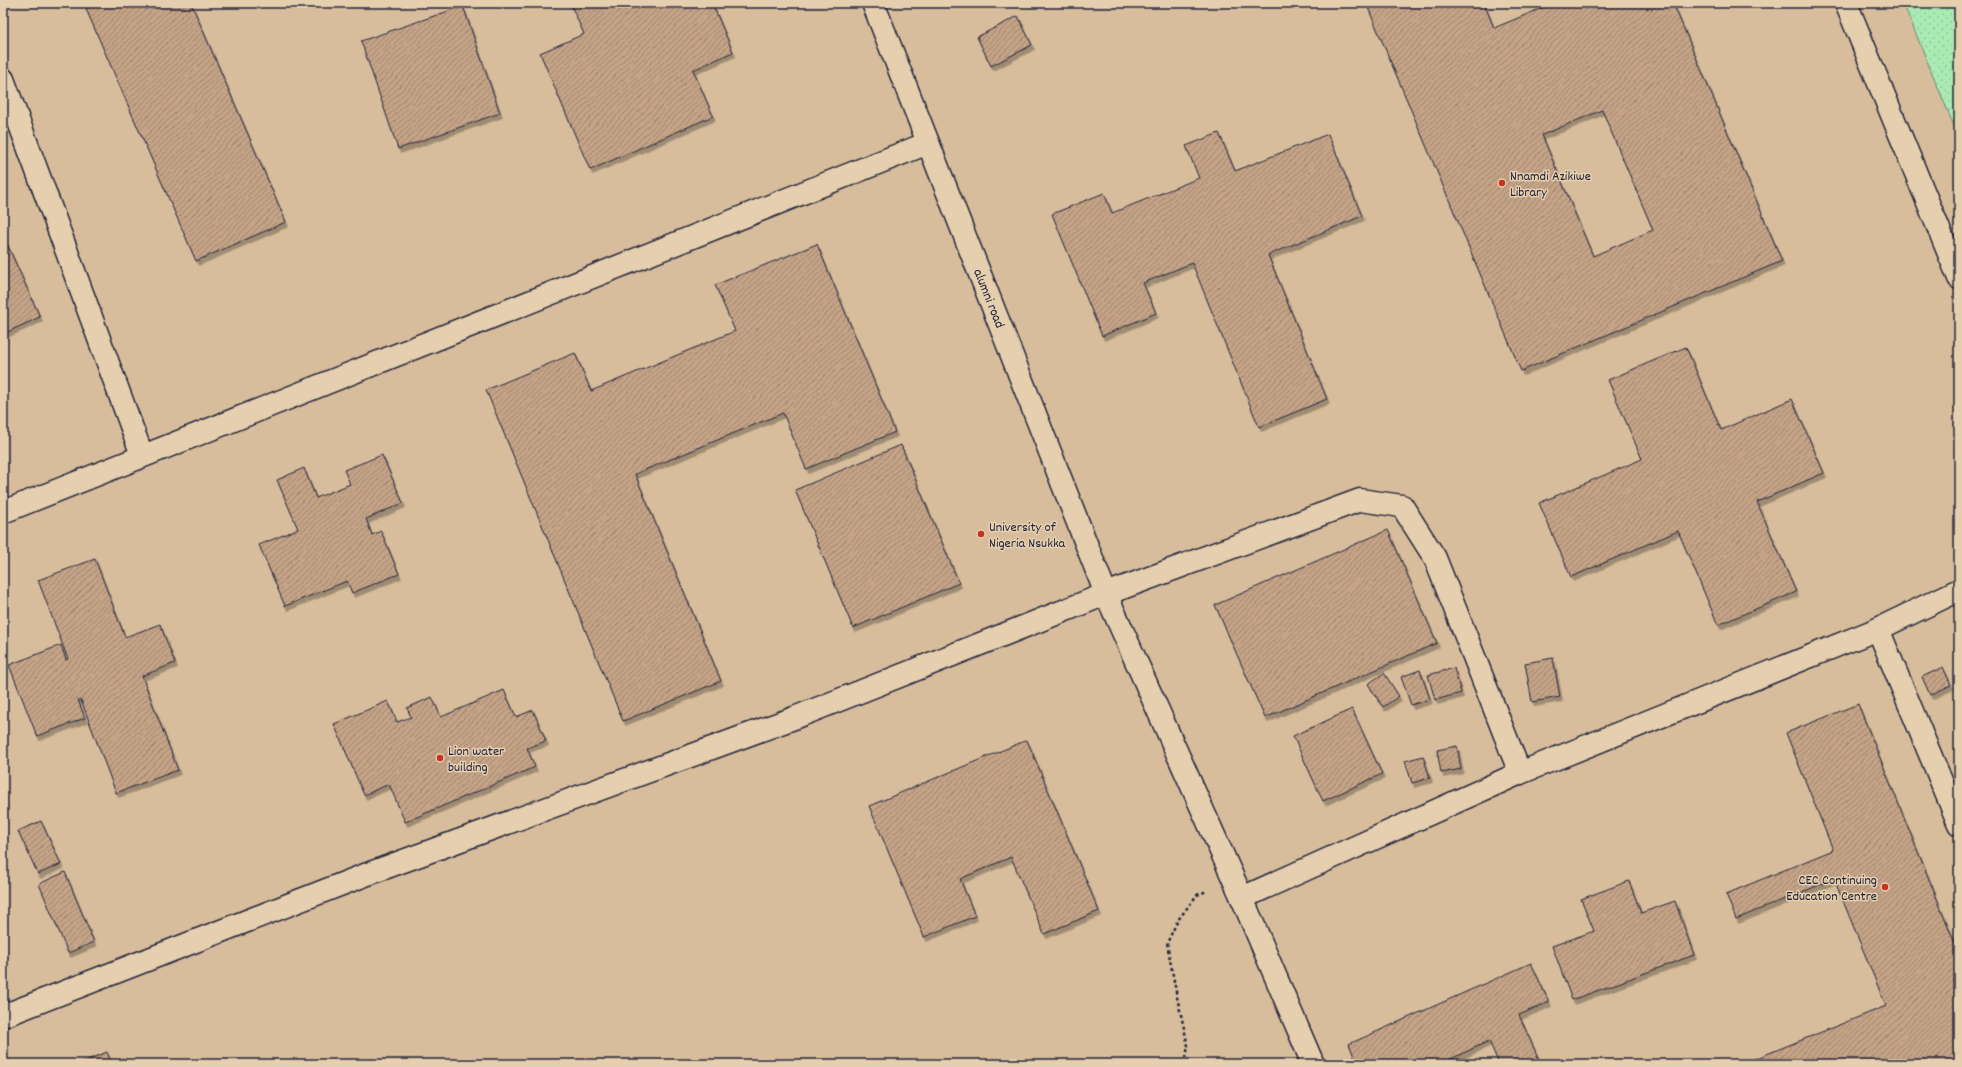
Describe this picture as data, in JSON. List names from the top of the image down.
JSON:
{
  "streets": {
    "street": ["alumni road"]
  },
  "places": [
    "Nnamdi Azikiwe Library",
    "University of Nigeria Nsukka",
    "Lion water building",
    "CEC Continuing Education Centre"
  ]
}
